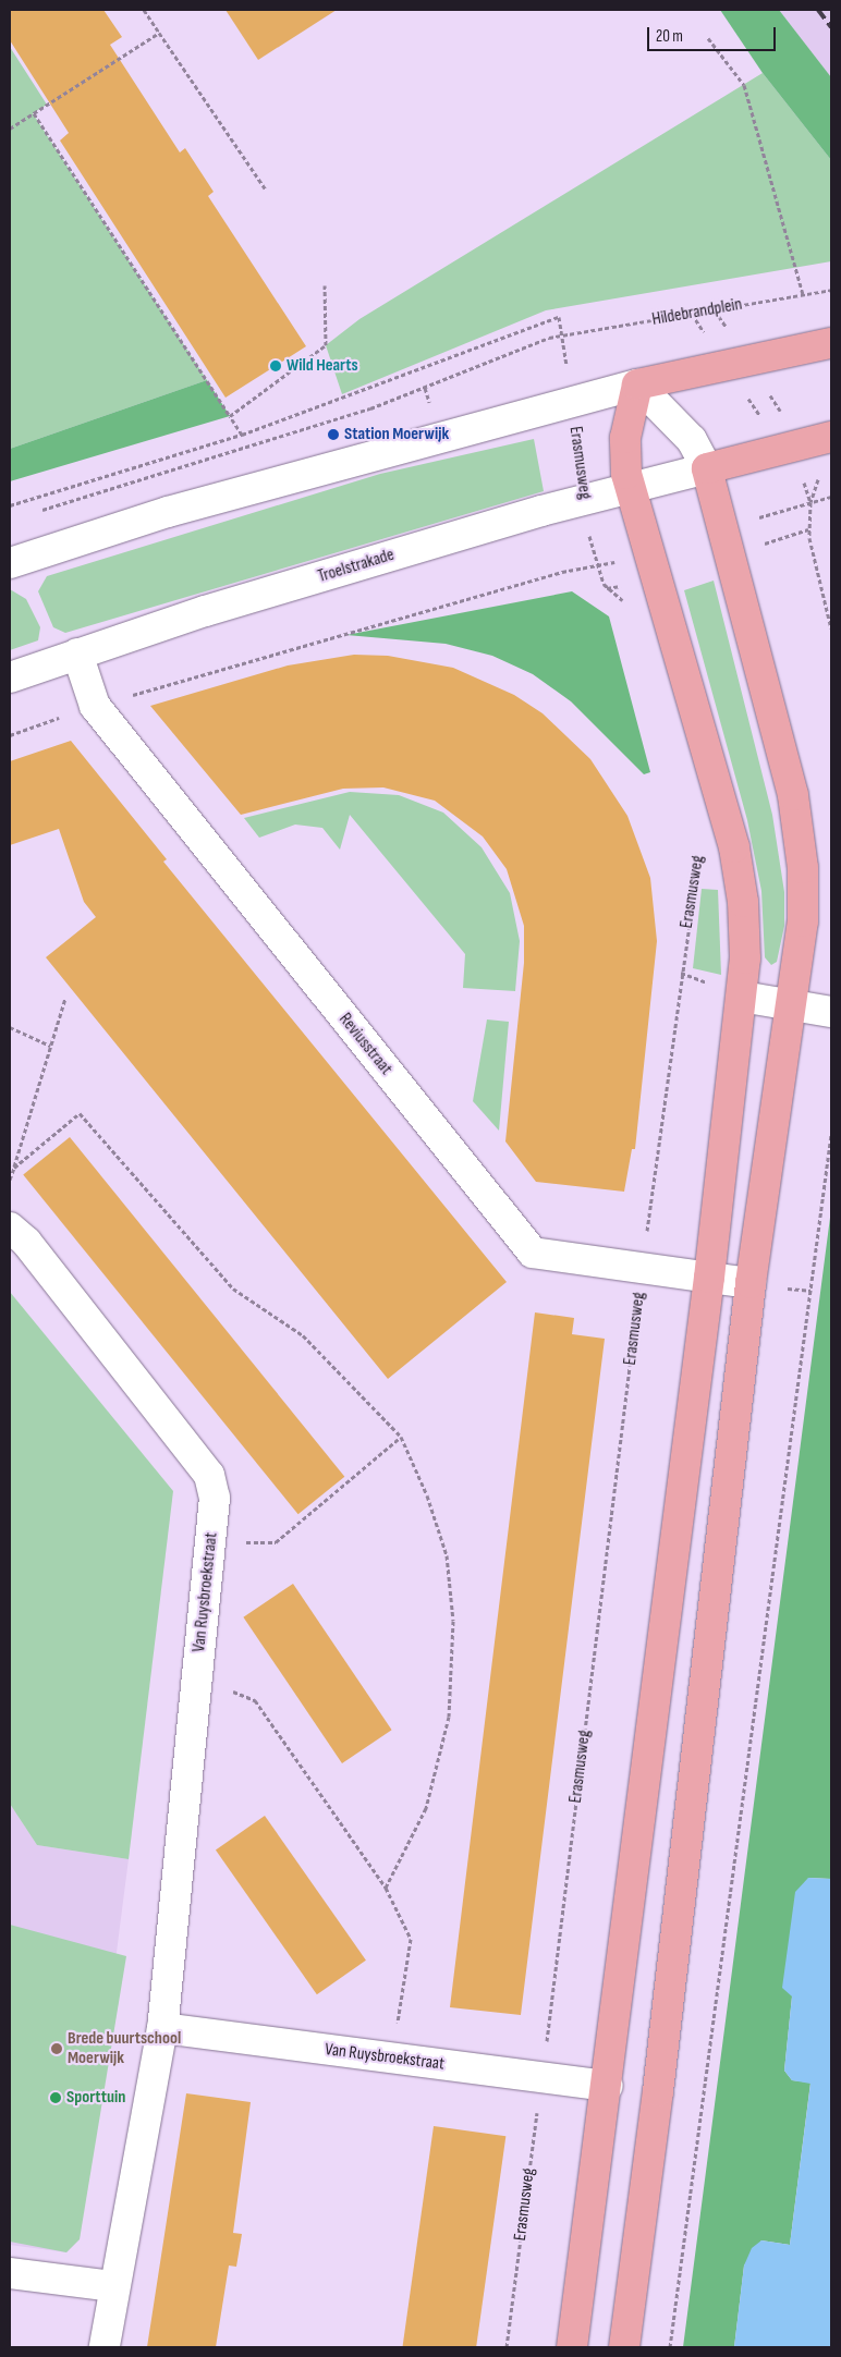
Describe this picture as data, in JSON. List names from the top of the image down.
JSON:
{
  "streets": {
    "street": ["Troelstrakade", "Reviusstraat", "Van Ruysbroekstraat"],
    "path": ["Hildebrandplein", "Erasmusweg"]
  },
  "crossings": [
    ["Hildebrandplein", "Erasmusweg"],
    ["Erasmusweg", "Troelstrakade"],
    ["Erasmusweg", "Reviusstraat"],
    ["Erasmusweg", "Van Ruysbroekstraat"],
    ["Troelstrakade", "Reviusstraat"]
  ],
  "places": [
    "Wild Hearts",
    "Station Moerwijk",
    "Brede buurtschool Moerwijk",
    "Sporttuin"
  ],
  "scale_bar": "20 m"
}
